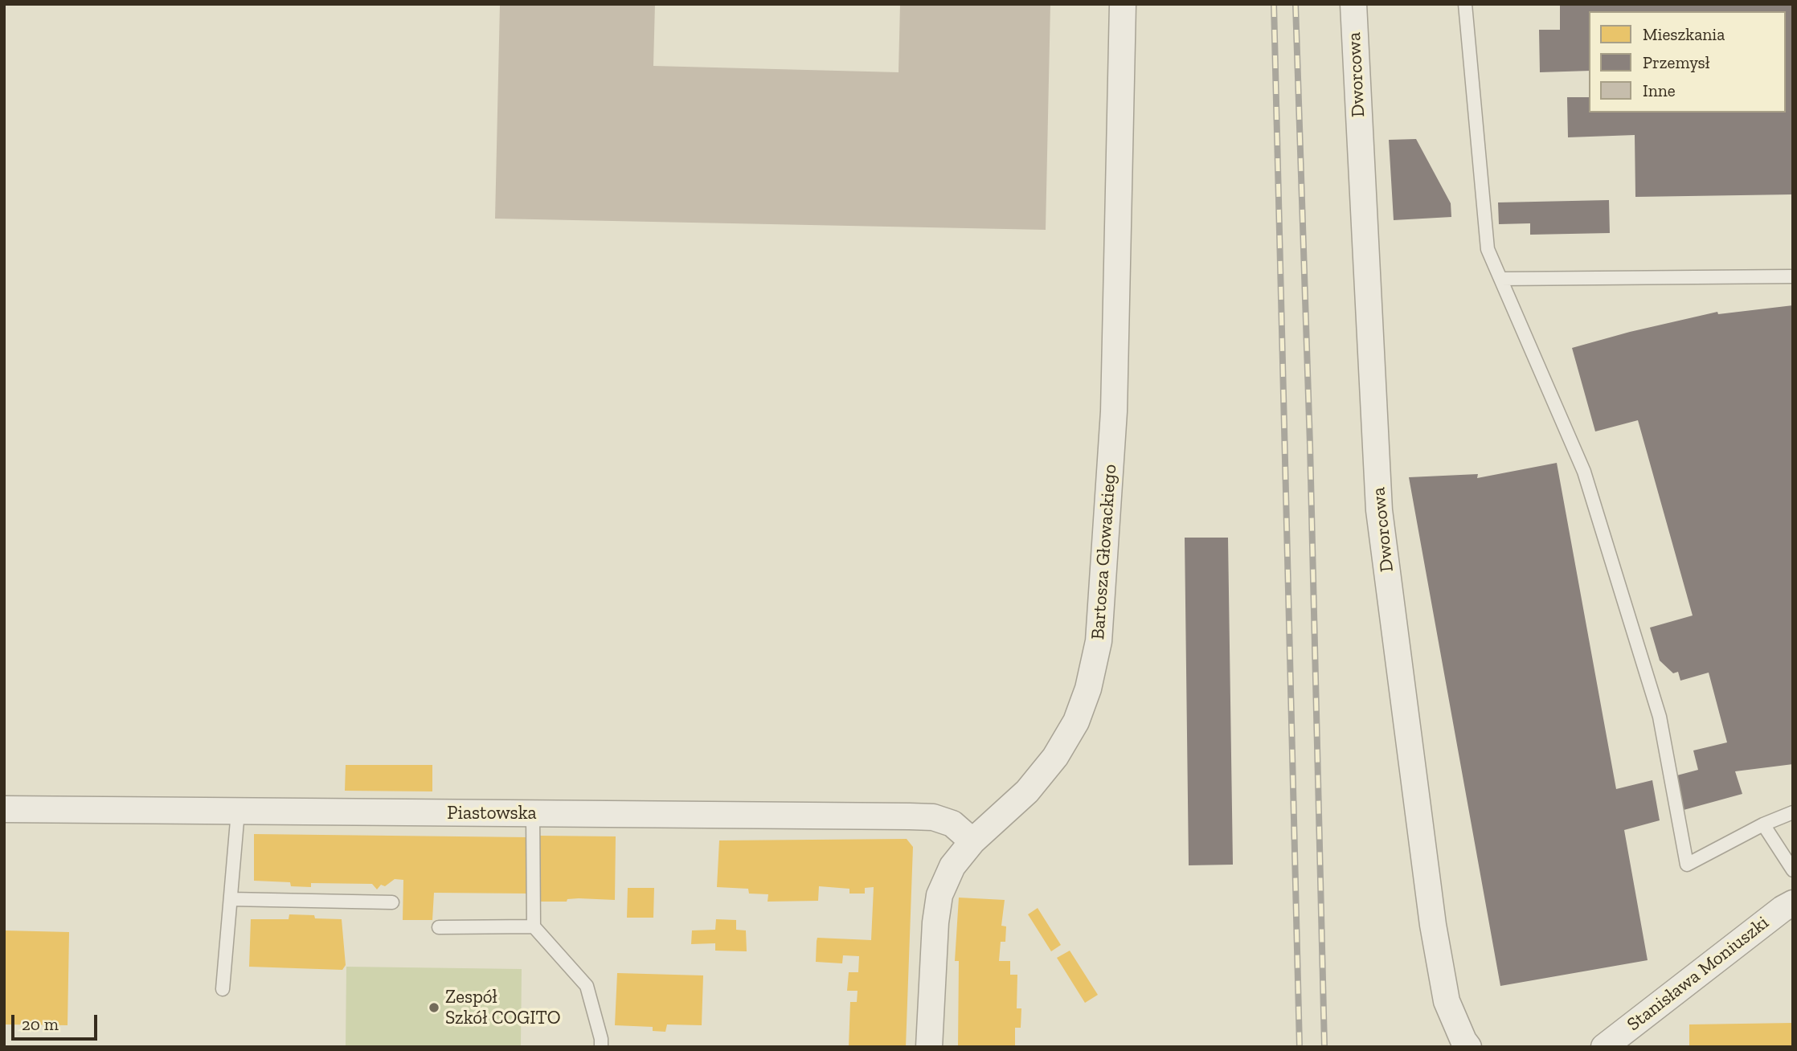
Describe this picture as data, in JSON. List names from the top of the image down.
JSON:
{
  "streets": {
    "street": [
      "Dworcowa",
      "Bartosza Głowackiego",
      "Piastowska",
      "Stanisława Moniuszki"
    ]
  },
  "crossings": [
    ["Bartosza Głowackiego", "Piastowska"]
  ],
  "places": ["Zespół Szkół COGITO"],
  "legend": ["Mieszkania", "Przemysł", "Inne"],
  "scale_bar": "20 m"
}
